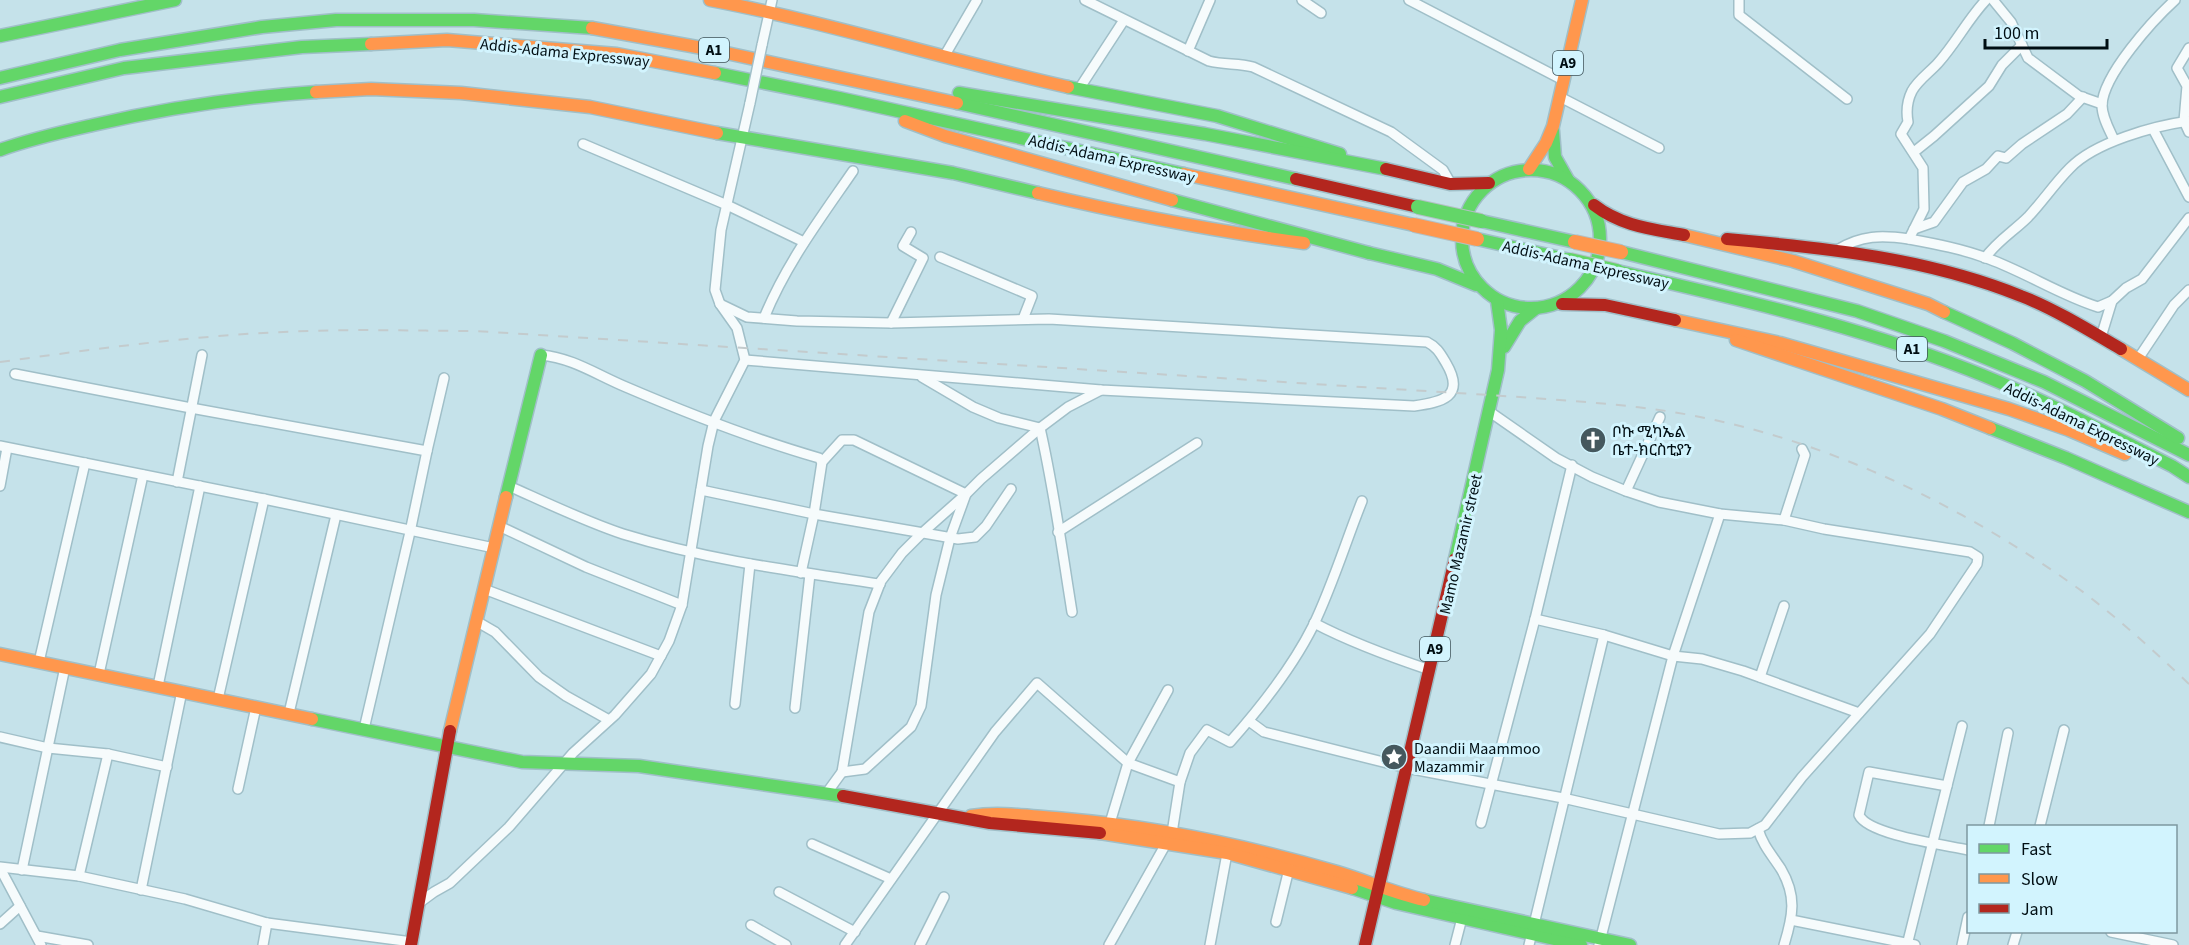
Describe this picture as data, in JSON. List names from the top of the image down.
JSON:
{
  "streets": {
    "main road": [
      "A1",
      "Addis-Adama Expressway",
      "A9",
      "Mamo Mazamir street"
    ]
  },
  "crossings": [
    ["A9", "Mamo Mazamir street"]
  ],
  "places": {
    "church": ["ቦኩ ሚካኤል ቤተ-ክርስቲያን"],
    "place": ["Daandii Maammoo Mazammir"]
  },
  "legend": ["Fast", "Slow", "Jam"],
  "scale_bar": "100 m"
}
